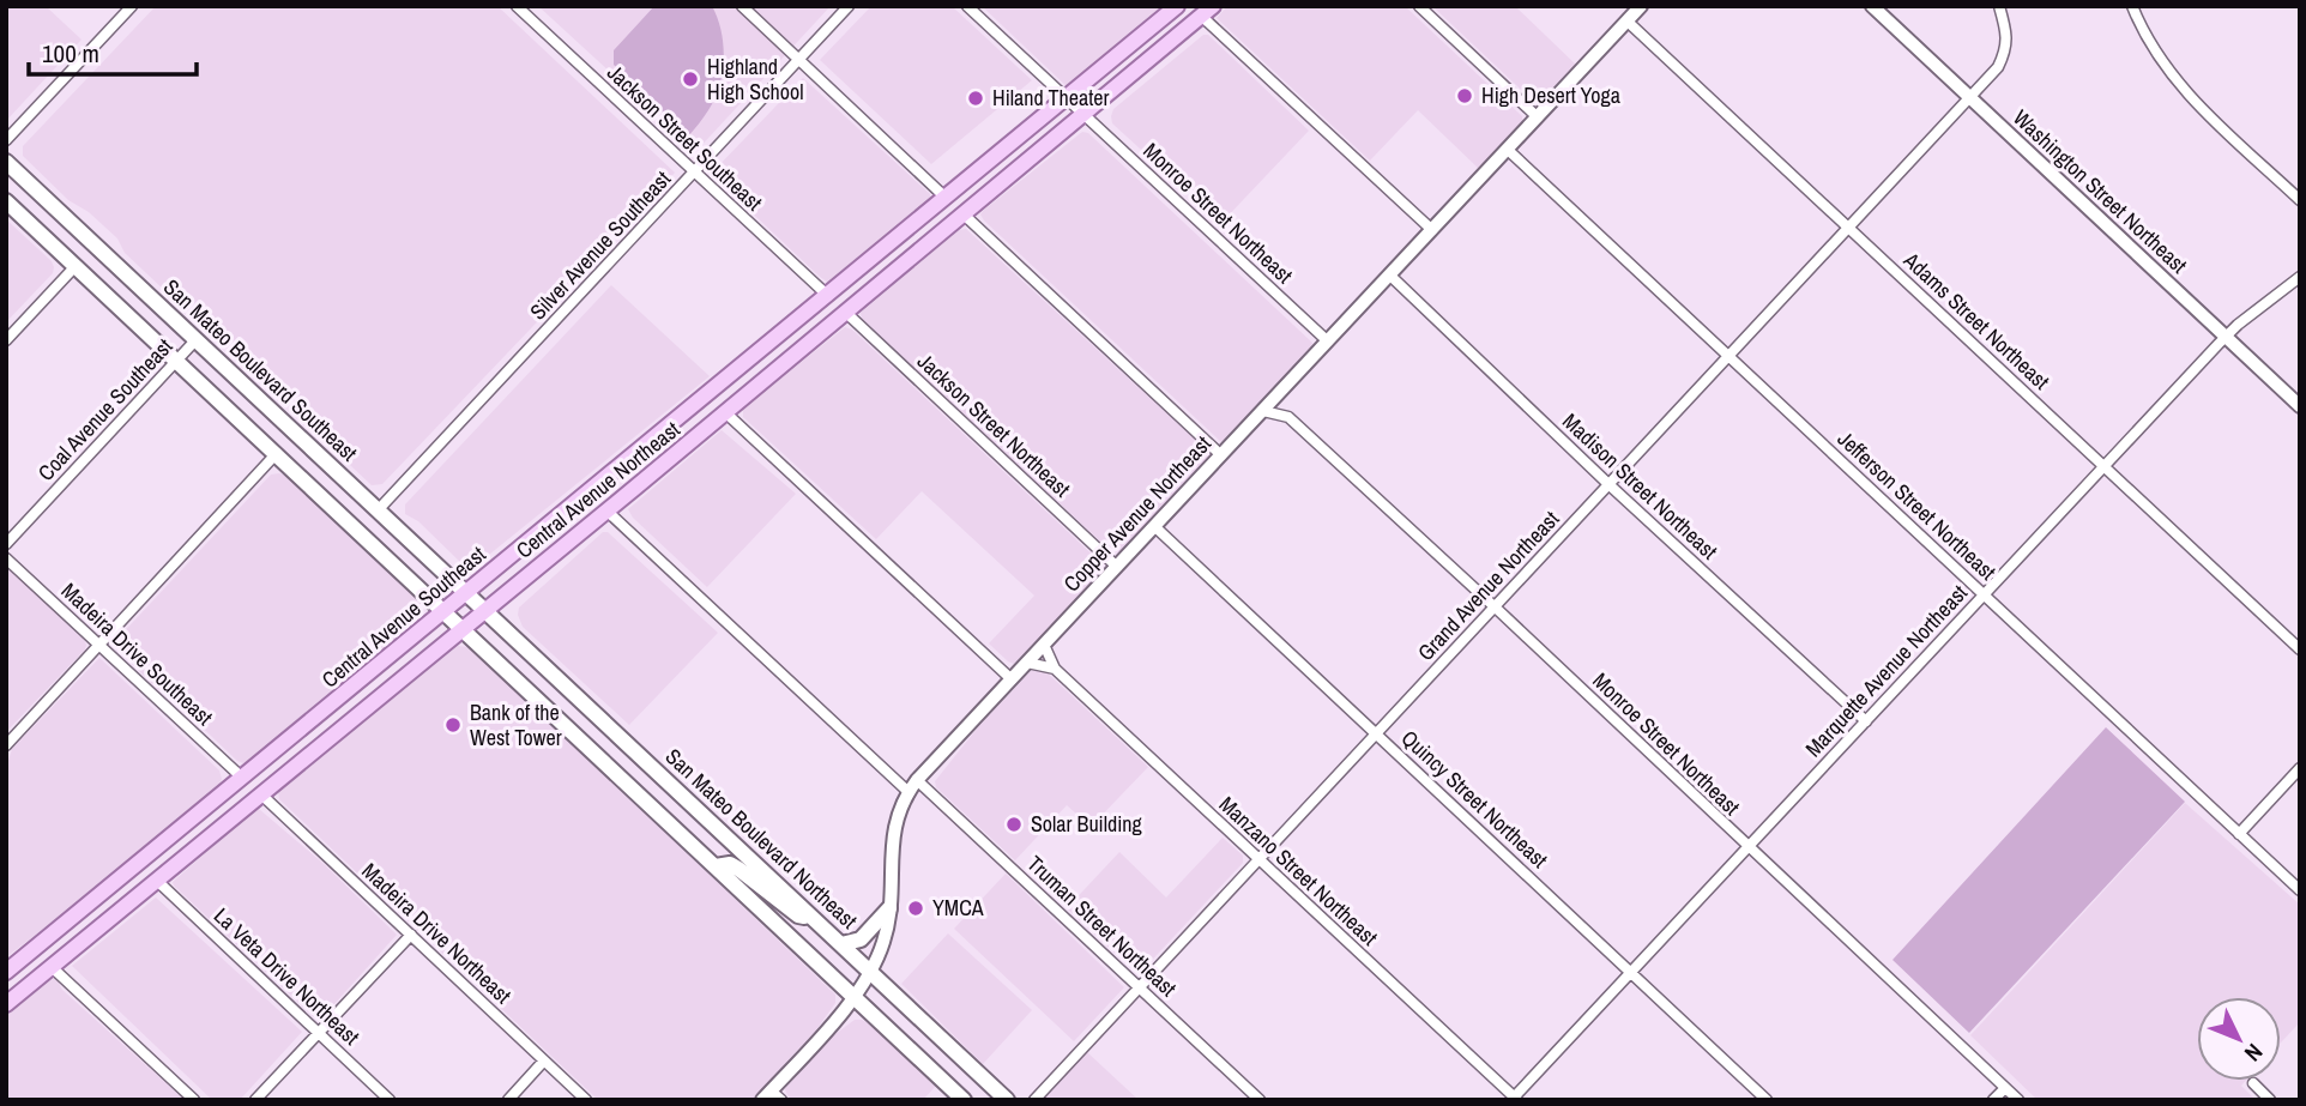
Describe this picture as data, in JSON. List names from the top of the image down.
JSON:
{
  "streets": {
    "main road": [
      "San Mateo Boulevard Southeast",
      "Central Avenue Northeast",
      "Central Avenue Southeast",
      "San Mateo Boulevard Northeast"
    ],
    "street": [
      "Jackson Street Southeast",
      "Washington Street Northeast",
      "Monroe Street Northeast",
      "Silver Avenue Southeast",
      "Adams Street Northeast",
      "Coal Avenue Southeast",
      "Jackson Street Northeast",
      "Madison Street Northeast",
      "Jefferson Street Northeast",
      "Copper Avenue Northeast",
      "Grand Avenue Northeast",
      "Madeira Drive Southeast",
      "Marquette Avenue Northeast",
      "Quincy Street Northeast",
      "Manzano Street Northeast",
      "Truman Street Northeast",
      "Madeira Drive Northeast",
      "La Veta Drive Northeast"
    ]
  },
  "crossings": [
    ["Jackson Street Southeast", "Silver Avenue Southeast"],
    ["Jackson Street Southeast", "Central Avenue Southeast"],
    ["Washington Street Northeast", "Grand Avenue Northeast"],
    ["Washington Street Northeast", "Marquette Avenue Northeast"],
    ["Monroe Street Northeast", "Central Avenue Northeast"],
    ["Monroe Street Northeast", "Copper Avenue Northeast"],
    ["Monroe Street Northeast", "Grand Avenue Northeast"],
    ["Monroe Street Northeast", "Central Avenue Southeast"],
    ["Monroe Street Northeast", "Marquette Avenue Northeast"],
    ["Silver Avenue Southeast", "San Mateo Boulevard Southeast"],
    ["Adams Street Northeast", "Copper Avenue Northeast"],
    ["Adams Street Northeast", "Grand Avenue Northeast"],
    ["Adams Street Northeast", "Marquette Avenue Northeast"],
    ["San Mateo Boulevard Southeast", "Coal Avenue Southeast"],
    ["San Mateo Boulevard Southeast", "Central Avenue Northeast"],
    ["San Mateo Boulevard Southeast", "Central Avenue Southeast"],
    ["San Mateo Boulevard Southeast", "San Mateo Boulevard Northeast"],
    ["Jackson Street Northeast", "Central Avenue Northeast"],
    ["Jackson Street Northeast", "Copper Avenue Northeast"],
    ["Madison Street Northeast", "Copper Avenue Northeast"],
    ["Madison Street Northeast", "Grand Avenue Northeast"],
    ["Madison Street Northeast", "Marquette Avenue Northeast"],
    ["Central Avenue Northeast", "San Mateo Boulevard Northeast"],
    ["Central Avenue Northeast", "Madeira Drive Northeast"],
    ["Central Avenue Northeast", "La Veta Drive Northeast"],
    ["Jefferson Street Northeast", "Copper Avenue Northeast"],
    ["Jefferson Street Northeast", "Grand Avenue Northeast"],
    ["Jefferson Street Northeast", "Marquette Avenue Northeast"],
    ["Copper Avenue Northeast", "Quincy Street Northeast"],
    ["Copper Avenue Northeast", "San Mateo Boulevard Northeast"],
    ["Copper Avenue Northeast", "Manzano Street Northeast"],
    ["Copper Avenue Northeast", "Truman Street Northeast"],
    ["Grand Avenue Northeast", "Quincy Street Northeast"],
    ["Grand Avenue Northeast", "Manzano Street Northeast"],
    ["Grand Avenue Northeast", "Truman Street Northeast"],
    ["Central Avenue Southeast", "Madeira Drive Southeast"],
    ["Marquette Avenue Northeast", "Quincy Street Northeast"],
    ["Marquette Avenue Northeast", "Manzano Street Northeast"]
  ],
  "places": [
    "Highland High School",
    "High Desert Yoga",
    "Hiland Theater",
    "Bank of the West Tower",
    "Solar Building",
    "YMCA"
  ],
  "scale_bar": "100 m",
  "north": "bottom right"
}
